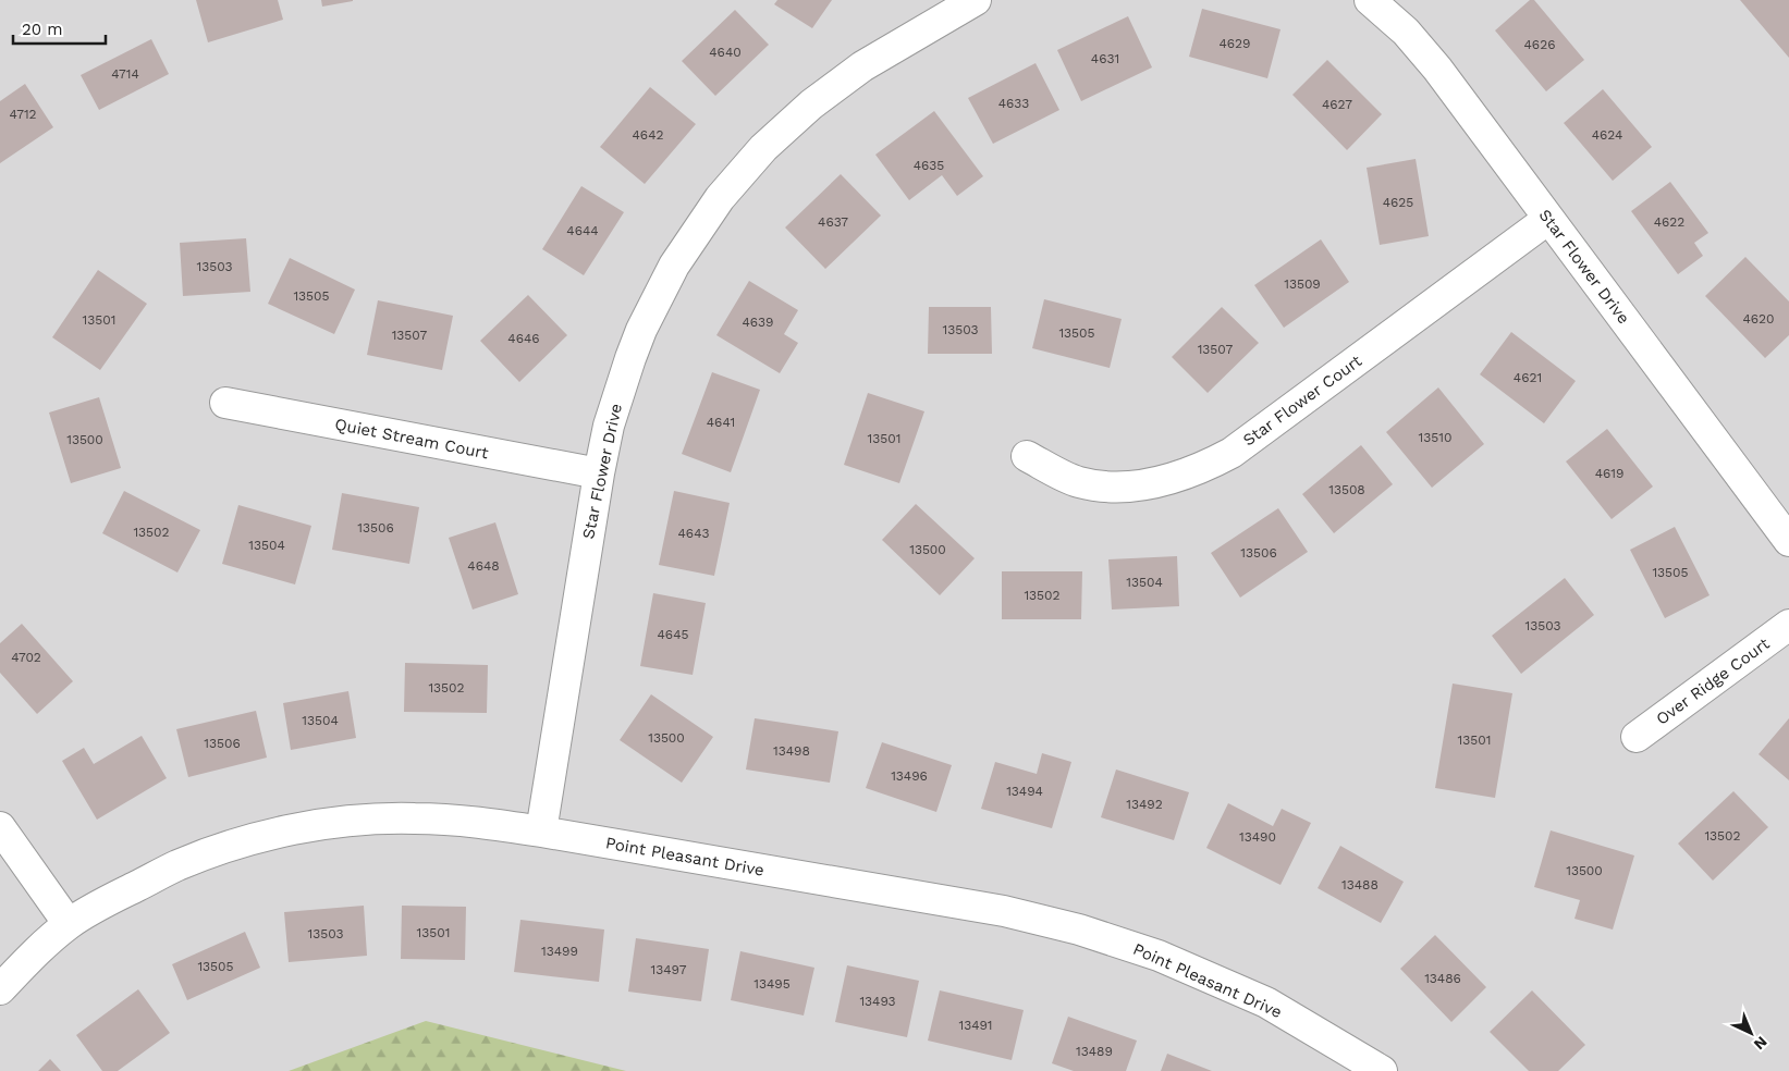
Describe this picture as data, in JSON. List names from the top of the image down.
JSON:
{
  "streets": {
    "street": [
      "Star Flower Drive",
      "Star Flower Court",
      "Quiet Stream Court",
      "Over Ridge Court",
      "Point Pleasant Drive"
    ]
  },
  "crossings": [
    ["Star Flower Drive", "Star Flower Court"],
    ["Star Flower Drive", "Quiet Stream Court"],
    ["Star Flower Drive", "Point Pleasant Drive"]
  ],
  "house_numbers": [
    "4629",
    "4626",
    "4640",
    "4631",
    "4714",
    "4633",
    "4627",
    "4712",
    "4642",
    "4624",
    "4635",
    "4625",
    "4637",
    "4622",
    "4644",
    "13503",
    "13509",
    "13505",
    "4620",
    "13501",
    "4639",
    "13503",
    "13505",
    "13507",
    "4646",
    "13507",
    "4621",
    "4641",
    "13510",
    "13501",
    "13500",
    "4619",
    "13508",
    "13506",
    "13502",
    "4643",
    "13504",
    "13500",
    "13506",
    "4648",
    "13505",
    "13504",
    "13502",
    "13503",
    "4645",
    "4702",
    "13502",
    "13504",
    "13500",
    "13501",
    "13506",
    "13498",
    "13496",
    "13494",
    "13492",
    "13502",
    "13490",
    "13500",
    "13488",
    "13501",
    "13503",
    "13499",
    "13505",
    "13497",
    "13486",
    "13495",
    "13493",
    "13491",
    "13489"
  ],
  "scale_bar": "20 m",
  "north": "bottom right"
}
